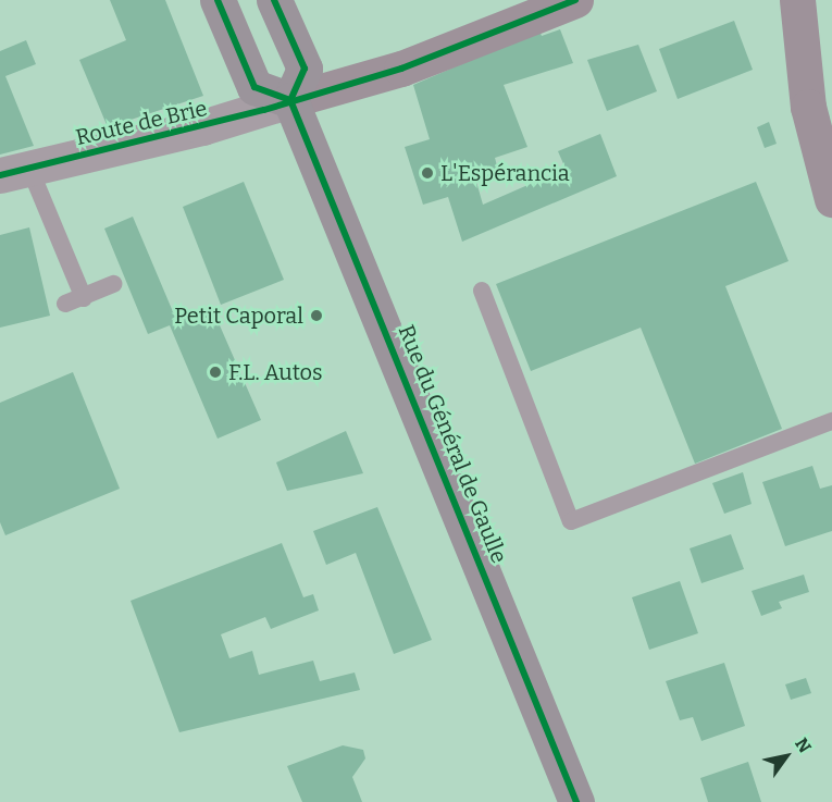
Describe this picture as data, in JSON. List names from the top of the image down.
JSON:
{
  "streets": {
    "main road": ["Rue du Général de Gaulle"],
    "street": ["Route de Brie"]
  },
  "crossings": [
    ["Route de Brie", "Rue du Général de Gaulle"]
  ],
  "places": ["L'Espérancia", "Petit Caporal", "F.L. Autos"],
  "north": "top right"
}
